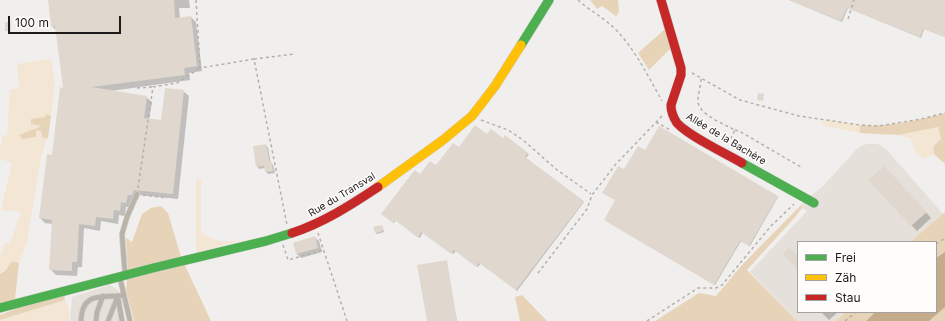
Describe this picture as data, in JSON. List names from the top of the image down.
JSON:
{
  "streets": {
    "street": ["Allée de la Bachère", "Rue du Transval"]
  },
  "legend": ["Frei", "Zäh", "Stau"],
  "scale_bar": "100 m"
}
